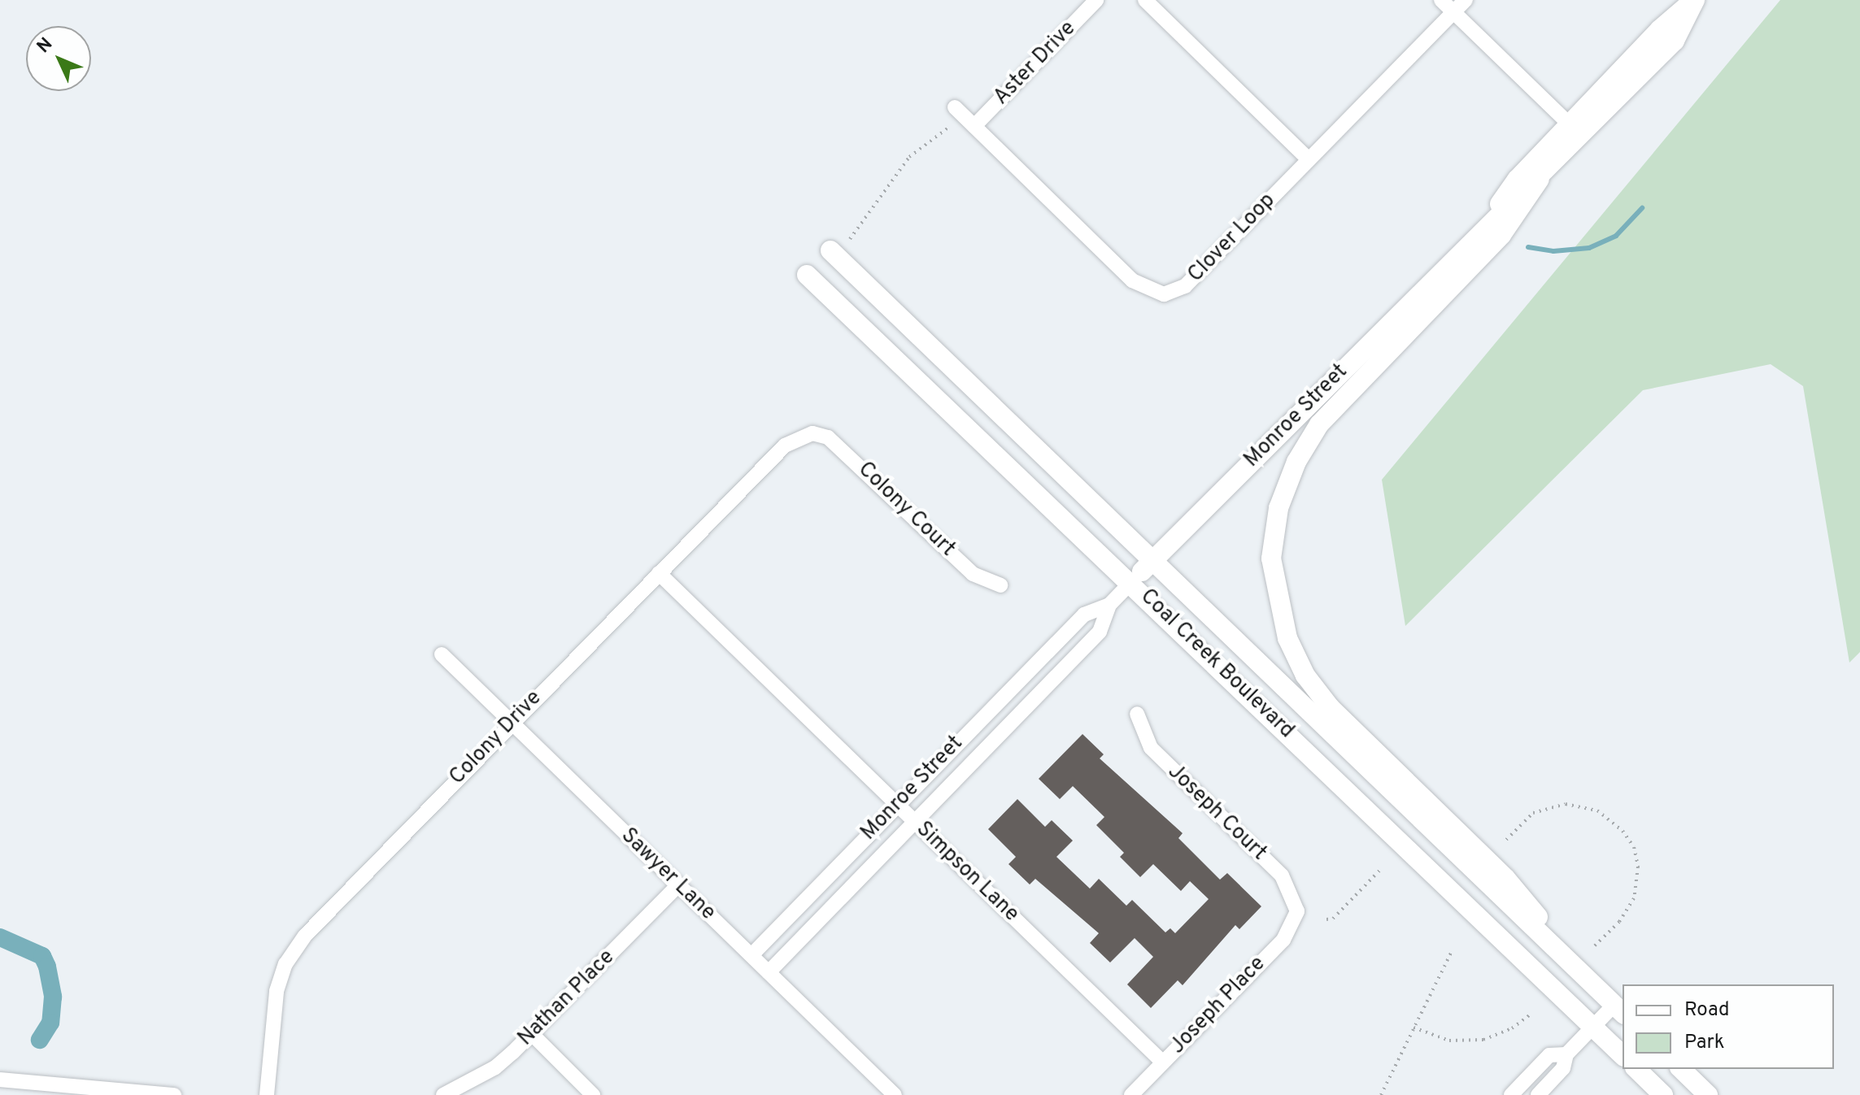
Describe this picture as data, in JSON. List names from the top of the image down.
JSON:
{
  "streets": {
    "main road": ["Monroe Street", "Coal Creek Boulevard"],
    "street": [
      "Aster Drive",
      "Clover Loop",
      "Colony Court",
      "Colony Drive",
      "Joseph Court",
      "Simpson Lane",
      "Sawyer Lane",
      "Nathan Place",
      "Joseph Place"
    ]
  },
  "crossings": [
    ["Aster Drive", "Clover Loop"],
    ["Monroe Street", "Coal Creek Boulevard"],
    ["Monroe Street", "Simpson Lane"],
    ["Monroe Street", "Sawyer Lane"],
    ["Colony Court", "Colony Drive"],
    ["Colony Drive", "Simpson Lane"],
    ["Colony Drive", "Sawyer Lane"],
    ["Joseph Court", "Joseph Place"],
    ["Simpson Lane", "Joseph Place"],
    ["Sawyer Lane", "Nathan Place"]
  ],
  "legend": ["Road", "Park"],
  "north": "top left"
}
